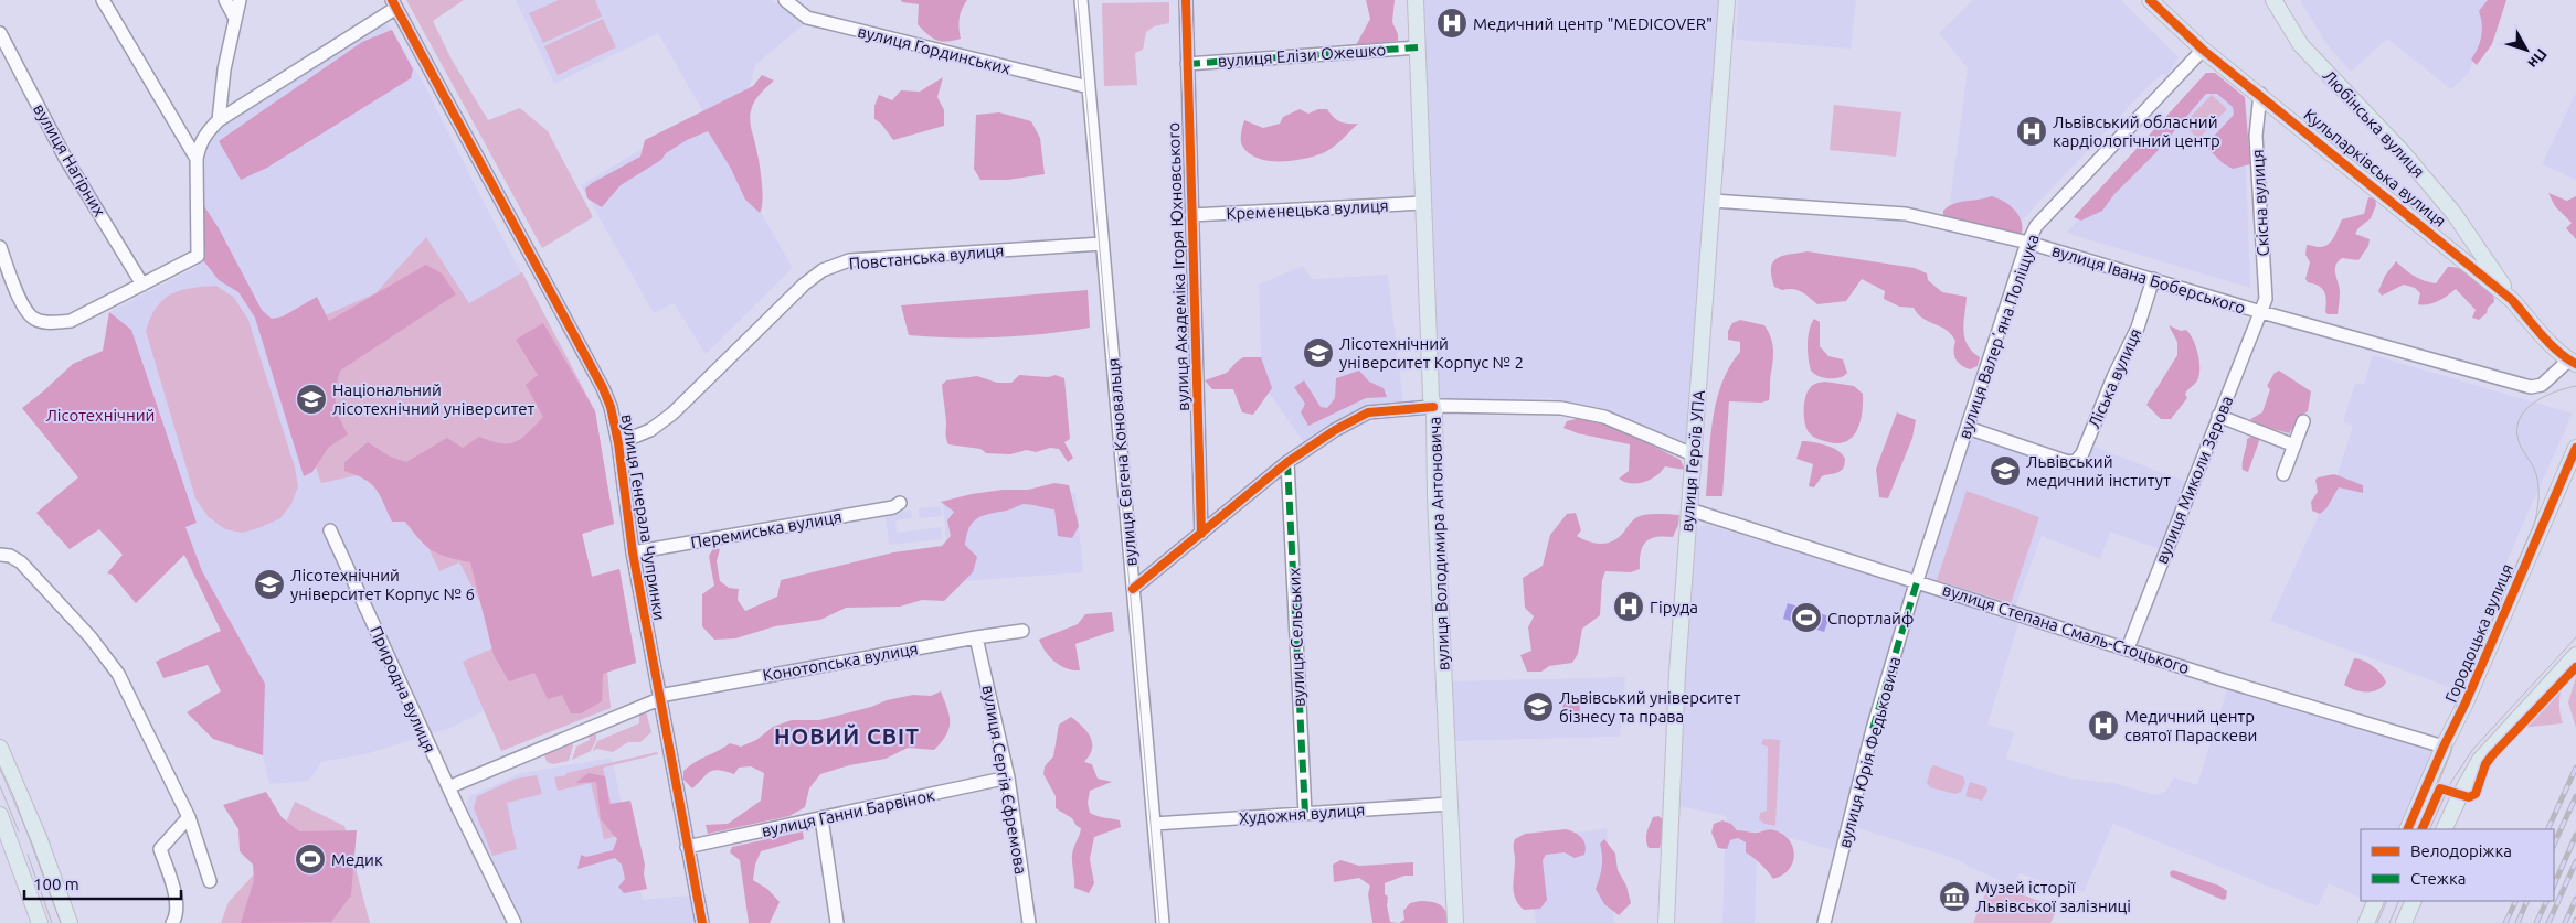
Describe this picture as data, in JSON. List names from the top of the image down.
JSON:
{
  "streets": {
    "main road": [
      "Любінська вулиця",
      "Кульпарківська вулиця",
      "вулиця Героїв УПА",
      "вулиця Володимира Антоновича",
      "Городоцька вулиця"
    ],
    "street": [
      "вулиця Гординських",
      "вулиця Елізи Ожешко",
      "вулиця Нагірних",
      "Скісна вулиця",
      "Кременецька вулиця",
      "Повстанська вулиця",
      "вулиця Академіка Ігоря Юхновського",
      "вулиця Івана Боберського",
      "вулиця Валерʼяна Поліщука",
      "Ліська вулиця",
      "вулиця Євгена Коновальця",
      "вулиця Миколи Зерова",
      "вулиця Генерала Чупринки",
      "Перемиська вулиця",
      "вулиця Степана Смаль-Стоцького",
      "вулиця Сельських",
      "Конотопська вулиця",
      "Природна вулиця",
      "вулиця Юрія Федьковича",
      "вулиця Сергія Єфремова",
      "вулиця Ганни Барвінок",
      "Художня вулиця"
    ]
  },
  "crossings": [
    ["вулиця Гординських", "вулиця Євгена Коновальця"],
    ["вулиця Елізи Ожешко", "вулиця Академіка Ігоря Юхновського"],
    ["вулиця Елізи Ожешко", "вулиця Володимира Антоновича"],
    ["Любінська вулиця", "Кульпарківська вулиця"],
    ["Кульпарківська вулиця", "Скісна вулиця"],
    ["Кульпарківська вулиця", "вулиця Івана Боберського"],
    ["Кульпарківська вулиця", "вулиця Валерʼяна Поліщука"],
    ["Скісна вулиця", "вулиця Івана Боберського"],
    ["Скісна вулиця", "вулиця Миколи Зерова"],
    ["Кременецька вулиця", "вулиця Академіка Ігоря Юхновського"],
    ["Кременецька вулиця", "вулиця Володимира Антоновича"],
    ["Повстанська вулиця", "вулиця Євгена Коновальця"],
    ["Повстанська вулиця", "вулиця Генерала Чупринки"],
    ["вулиця Івана Боберського", "вулиця Валерʼяна Поліщука"],
    ["вулиця Івана Боберського", "Ліська вулиця"],
    ["вулиця Івана Боберського", "вулиця Героїв УПА"],
    ["вулиця Івана Боберського", "вулиця Миколи Зерова"],
    ["вулиця Валерʼяна Поліщука", "Ліська вулиця"],
    ["вулиця Валерʼяна Поліщука", "вулиця Степана Смаль-Стоцького"],
    ["вулиця Валерʼяна Поліщука", "вулиця Юрія Федьковича"],
    ["вулиця Героїв УПА", "вулиця Степана Смаль-Стоцького"],
    ["вулиця Євгена Коновальця", "Художня вулиця"],
    ["вулиця Миколи Зерова", "вулиця Степана Смаль-Стоцького"],
    ["вулиця Генерала Чупринки", "Перемиська вулиця"],
    ["вулиця Генерала Чупринки", "Конотопська вулиця"],
    ["вулиця Генерала Чупринки", "вулиця Ганни Барвінок"],
    ["вулиця Володимира Антоновича", "Художня вулиця"],
    ["вулиця Степана Смаль-Стоцького", "Городоцька вулиця"],
    ["вулиця Степана Смаль-Стоцького", "вулиця Юрія Федьковича"],
    ["вулиця Сельських", "Художня вулиця"],
    ["Конотопська вулиця", "вулиця Сергія Єфремова"],
    ["вулиця Сергія Єфремова", "вулиця Ганни Барвінок"]
  ],
  "districts": ["НОВИЙ СВІТ"],
  "parks": ["Лісотехнічний"],
  "places": {
    "hospital": [
      "Медичний центр \"MEDICOVER\"",
      "Львівський обласний кардіологічний центр",
      "Гіруда",
      "Медичний центр святої Параскеви"
    ],
    "school or university": [
      "Лісотехнічний університет Корпус № 2",
      "Національний лісотехнічний університет",
      "Львівський медичний інститут",
      "Лісотехнічний університет Корпус № 6",
      "Львівський університет бізнесу та права"
    ],
    "sports": ["Спортлайф", "Медик"],
    "museum": ["Музей історії Львівської залізниці"]
  },
  "legend": ["Велодоріжка", "Стежка"],
  "scale_bar": "100 m",
  "north": "bottom right"
}
